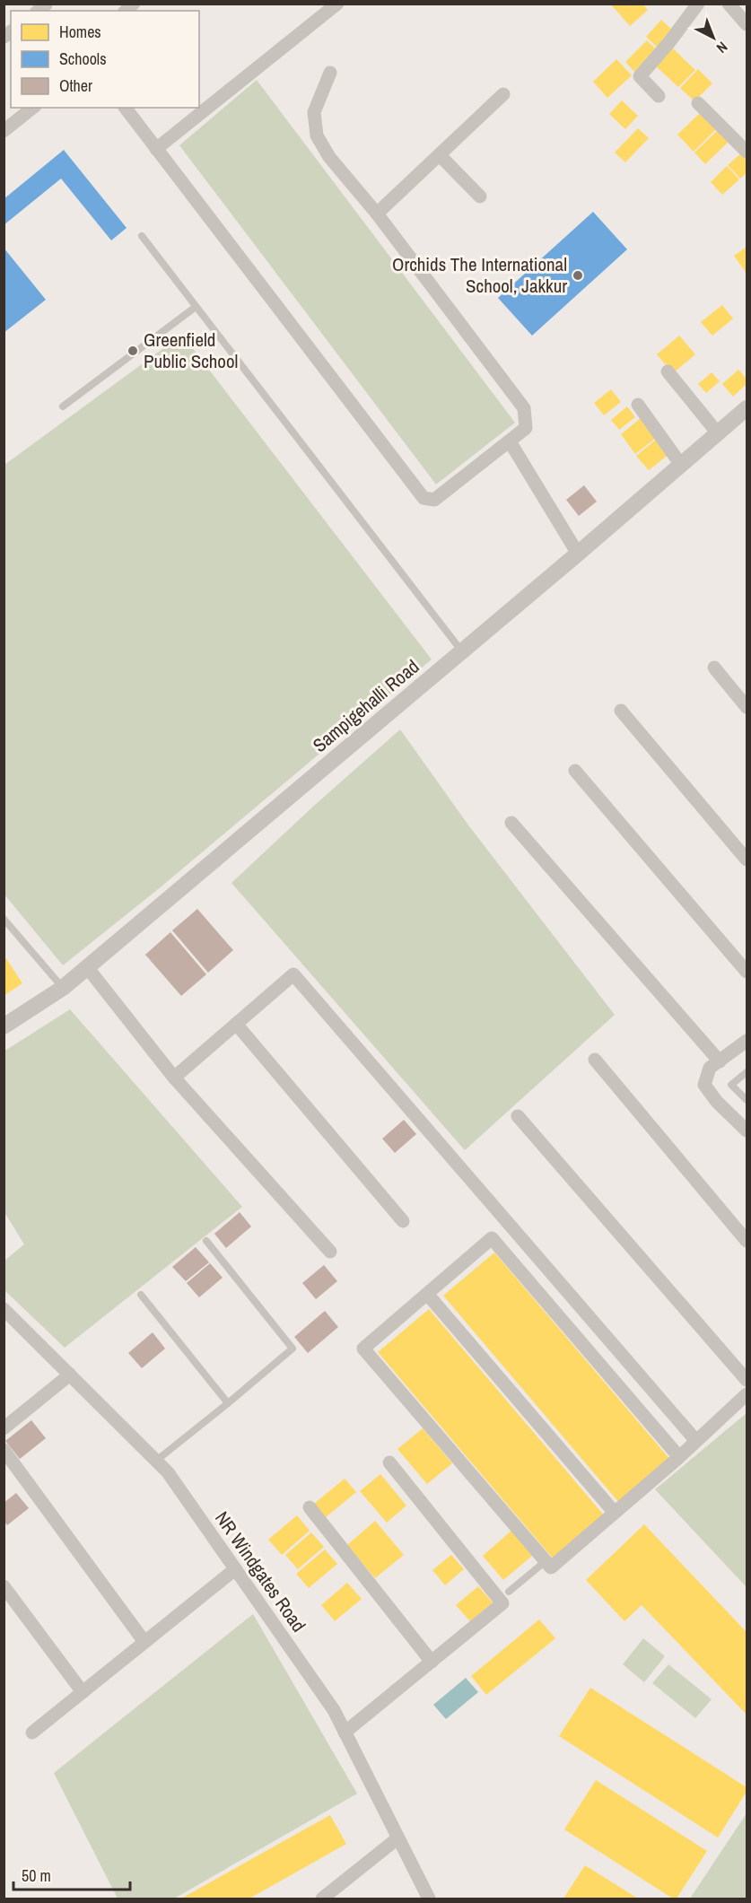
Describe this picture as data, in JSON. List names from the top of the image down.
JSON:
{
  "streets": {
    "street": ["Sampigehalli Road", "NR Windgates Road"]
  },
  "places": ["Orchids The International School, Jakkur", "Greenfield Public School"],
  "legend": ["Homes", "Schools", "Other"],
  "scale_bar": "50 m",
  "north": "bottom right"
}
